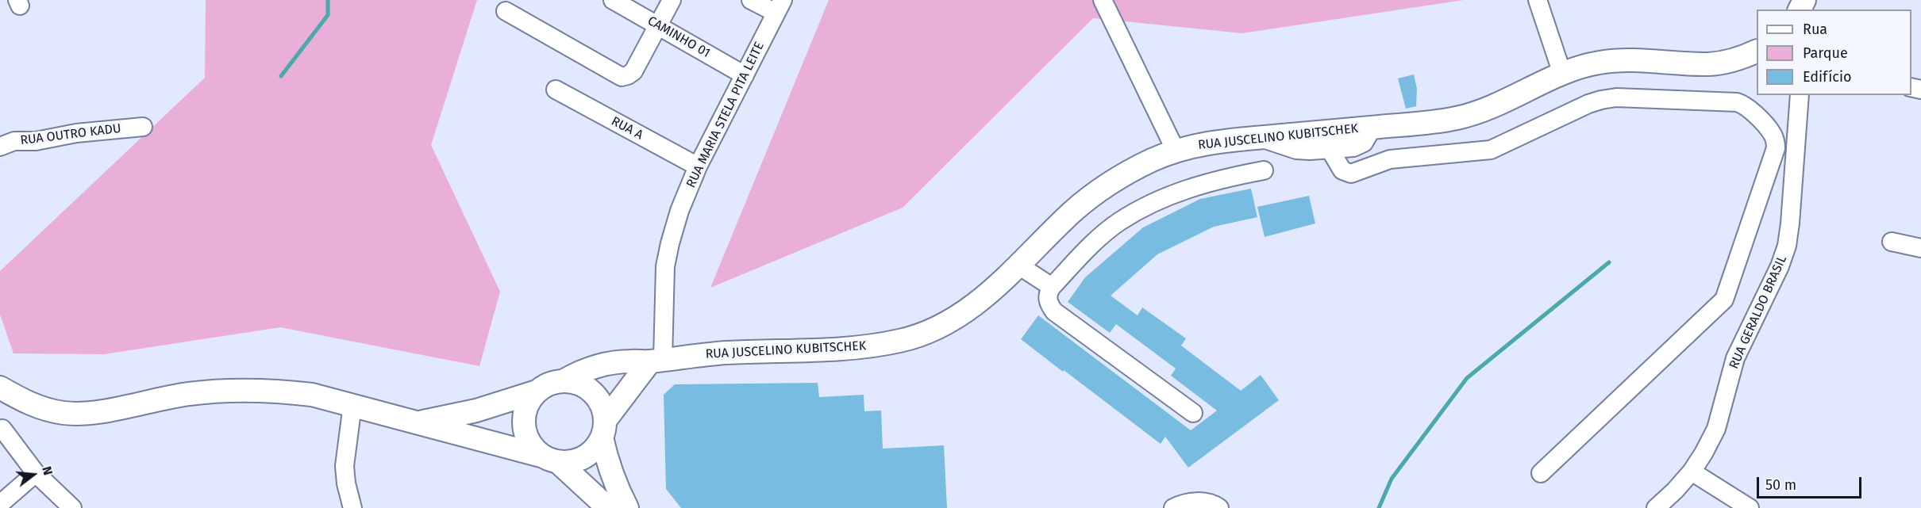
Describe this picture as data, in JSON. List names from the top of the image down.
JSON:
{
  "streets": {
    "main road": ["RUA JUSCELINO KUBITSCHEK"],
    "street": [
      "CAMINHO 01",
      "RUA MARIA STELA PITA LEITE",
      "RUA A",
      "RUA OUTRO KADU",
      "RUA GERALDO BRASIL"
    ]
  },
  "crossings": [
    ["CAMINHO 01", "RUA MARIA STELA PITA LEITE"],
    ["RUA MARIA STELA PITA LEITE", "RUA A"],
    ["RUA MARIA STELA PITA LEITE", "RUA JUSCELINO KUBITSCHEK"]
  ],
  "legend": ["Rua", "Parque", "Edifício"],
  "scale_bar": "50 m",
  "north": "right"
}
